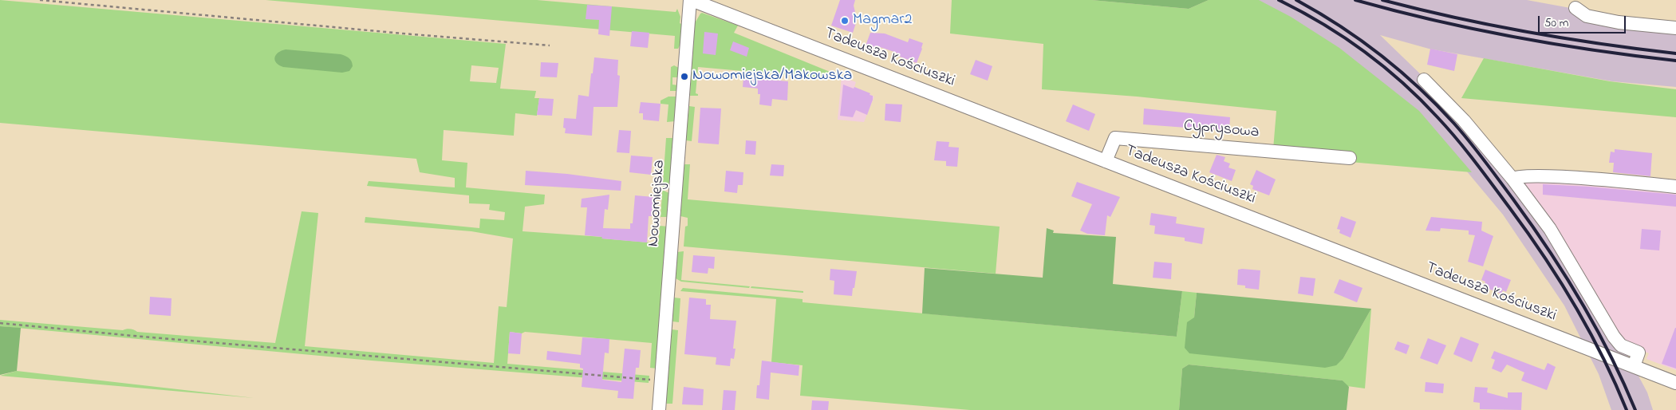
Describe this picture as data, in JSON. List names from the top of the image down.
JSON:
{
  "streets": {
    "street": ["Tadeusza Kościuszki", "Cyprysowa", "Nowomiejska"]
  },
  "crossings": [
    ["Tadeusza Kościuszki", "Cyprysowa"],
    ["Tadeusza Kościuszki", "Nowomiejska"]
  ],
  "places": ["Magmar2", "Nowomiejska/Makowska"],
  "scale_bar": "50 m"
}
